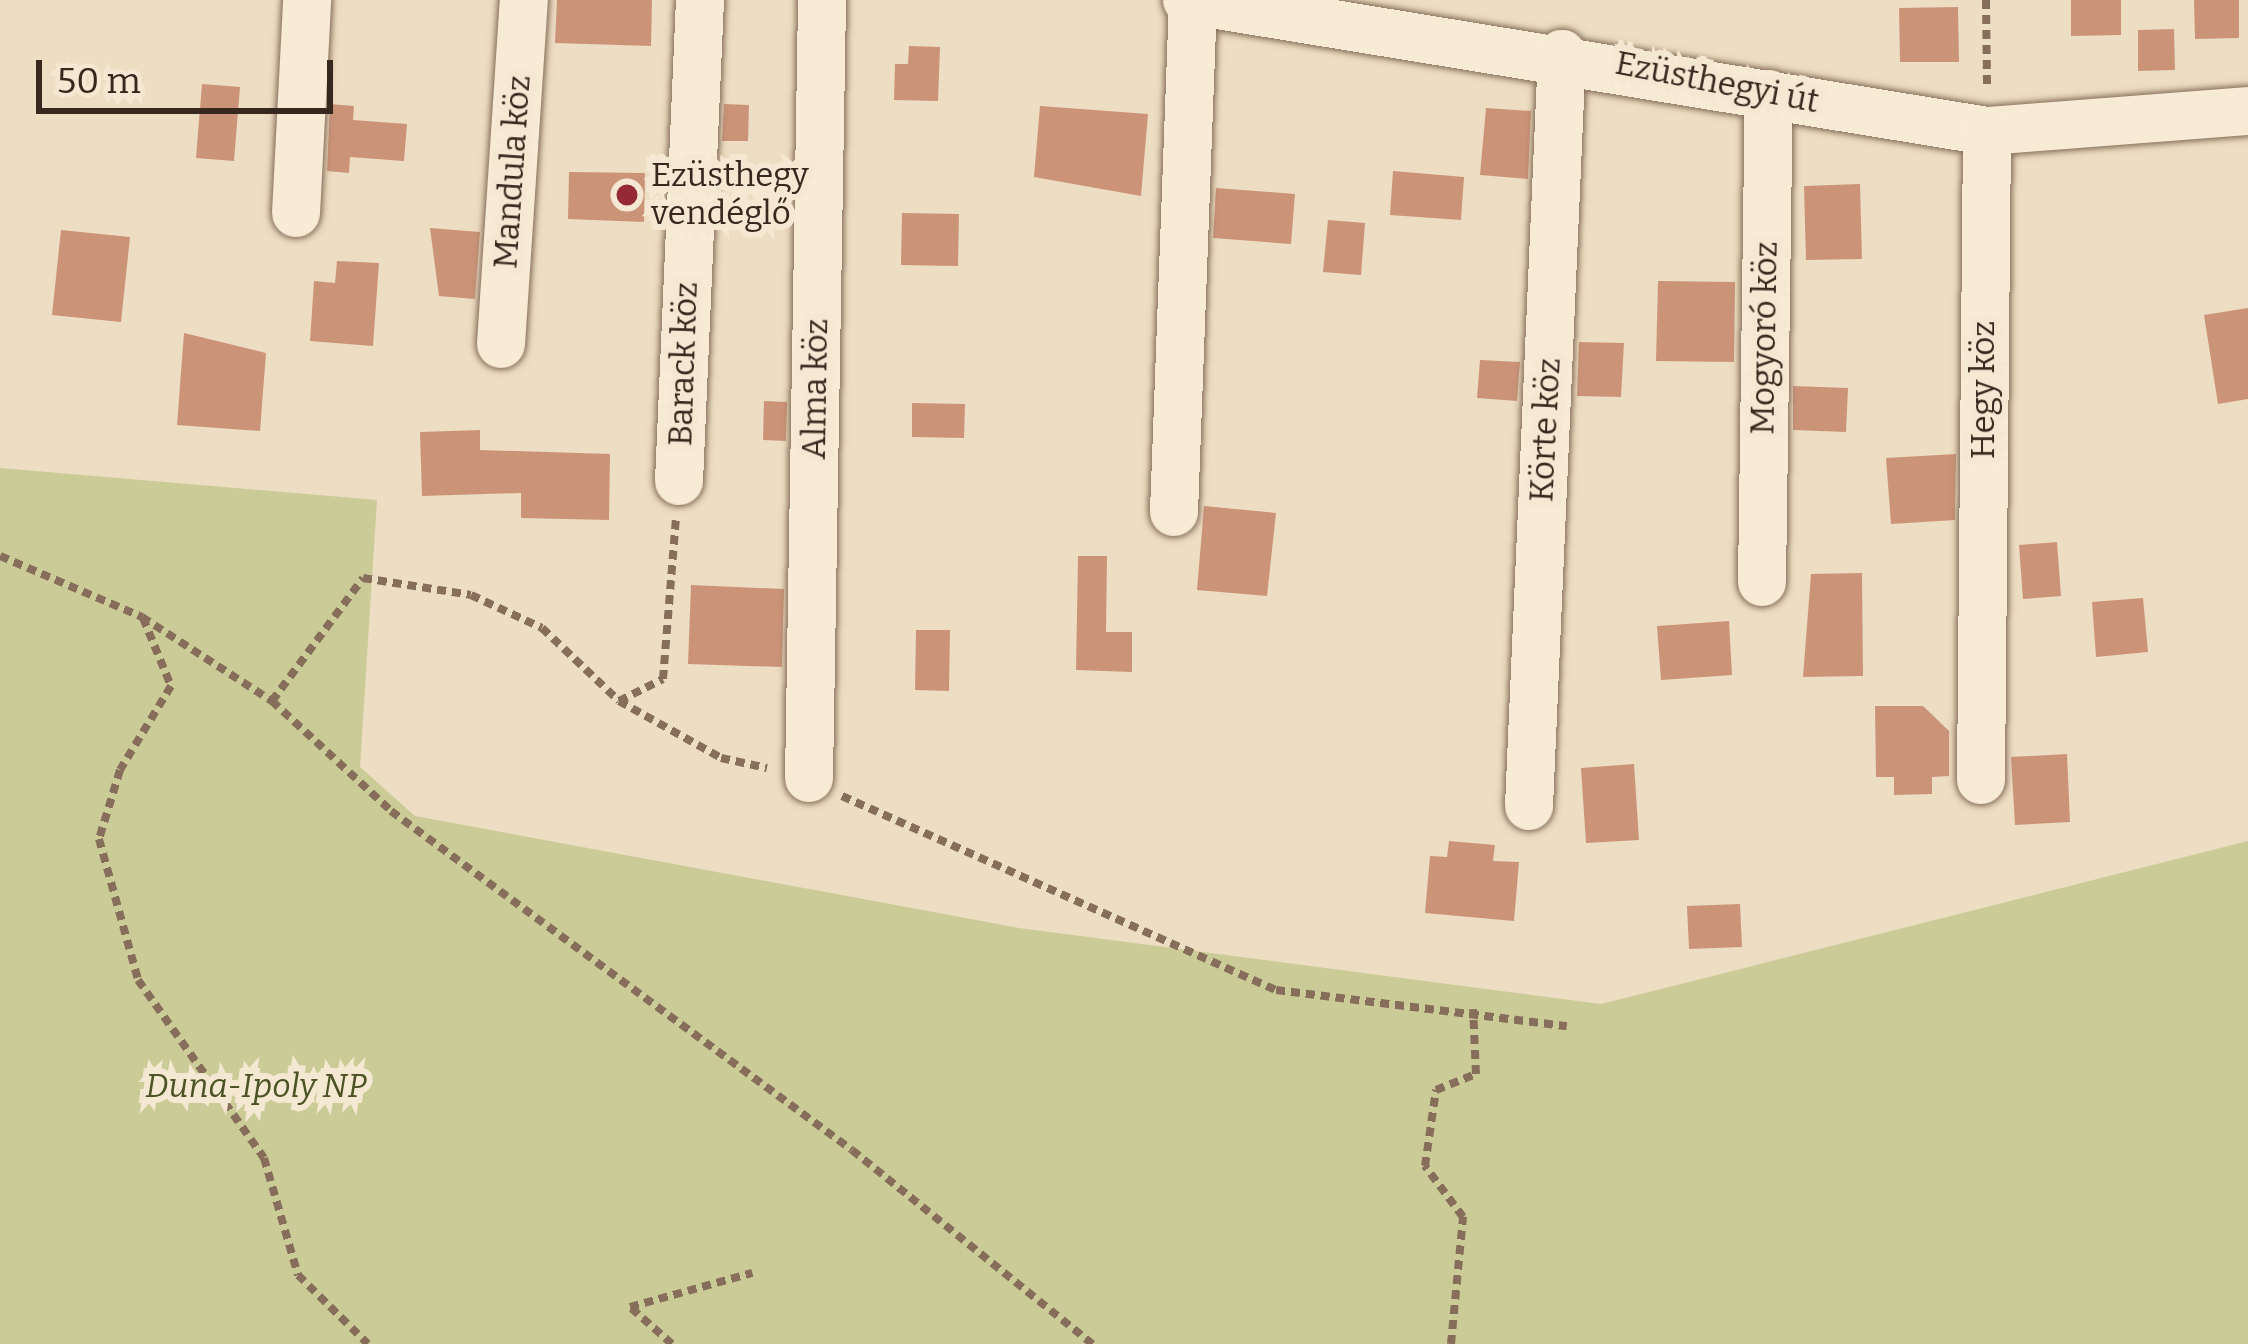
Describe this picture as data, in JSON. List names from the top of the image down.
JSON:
{
  "streets": {
    "street": [
      "Ezüsthegyi út",
      "Mandula köz",
      "Mogyoró köz",
      "Barack köz",
      "Alma köz",
      "Hegy köz",
      "Körte köz"
    ]
  },
  "crossings": [
    ["Ezüsthegyi út", "Mogyoró köz"],
    ["Ezüsthegyi út", "Hegy köz"],
    ["Ezüsthegyi út", "Körte köz"]
  ],
  "parks": ["Duna-Ipoly NP"],
  "places": ["Ezüsthegy vendéglő"],
  "scale_bar": "50 m"
}
